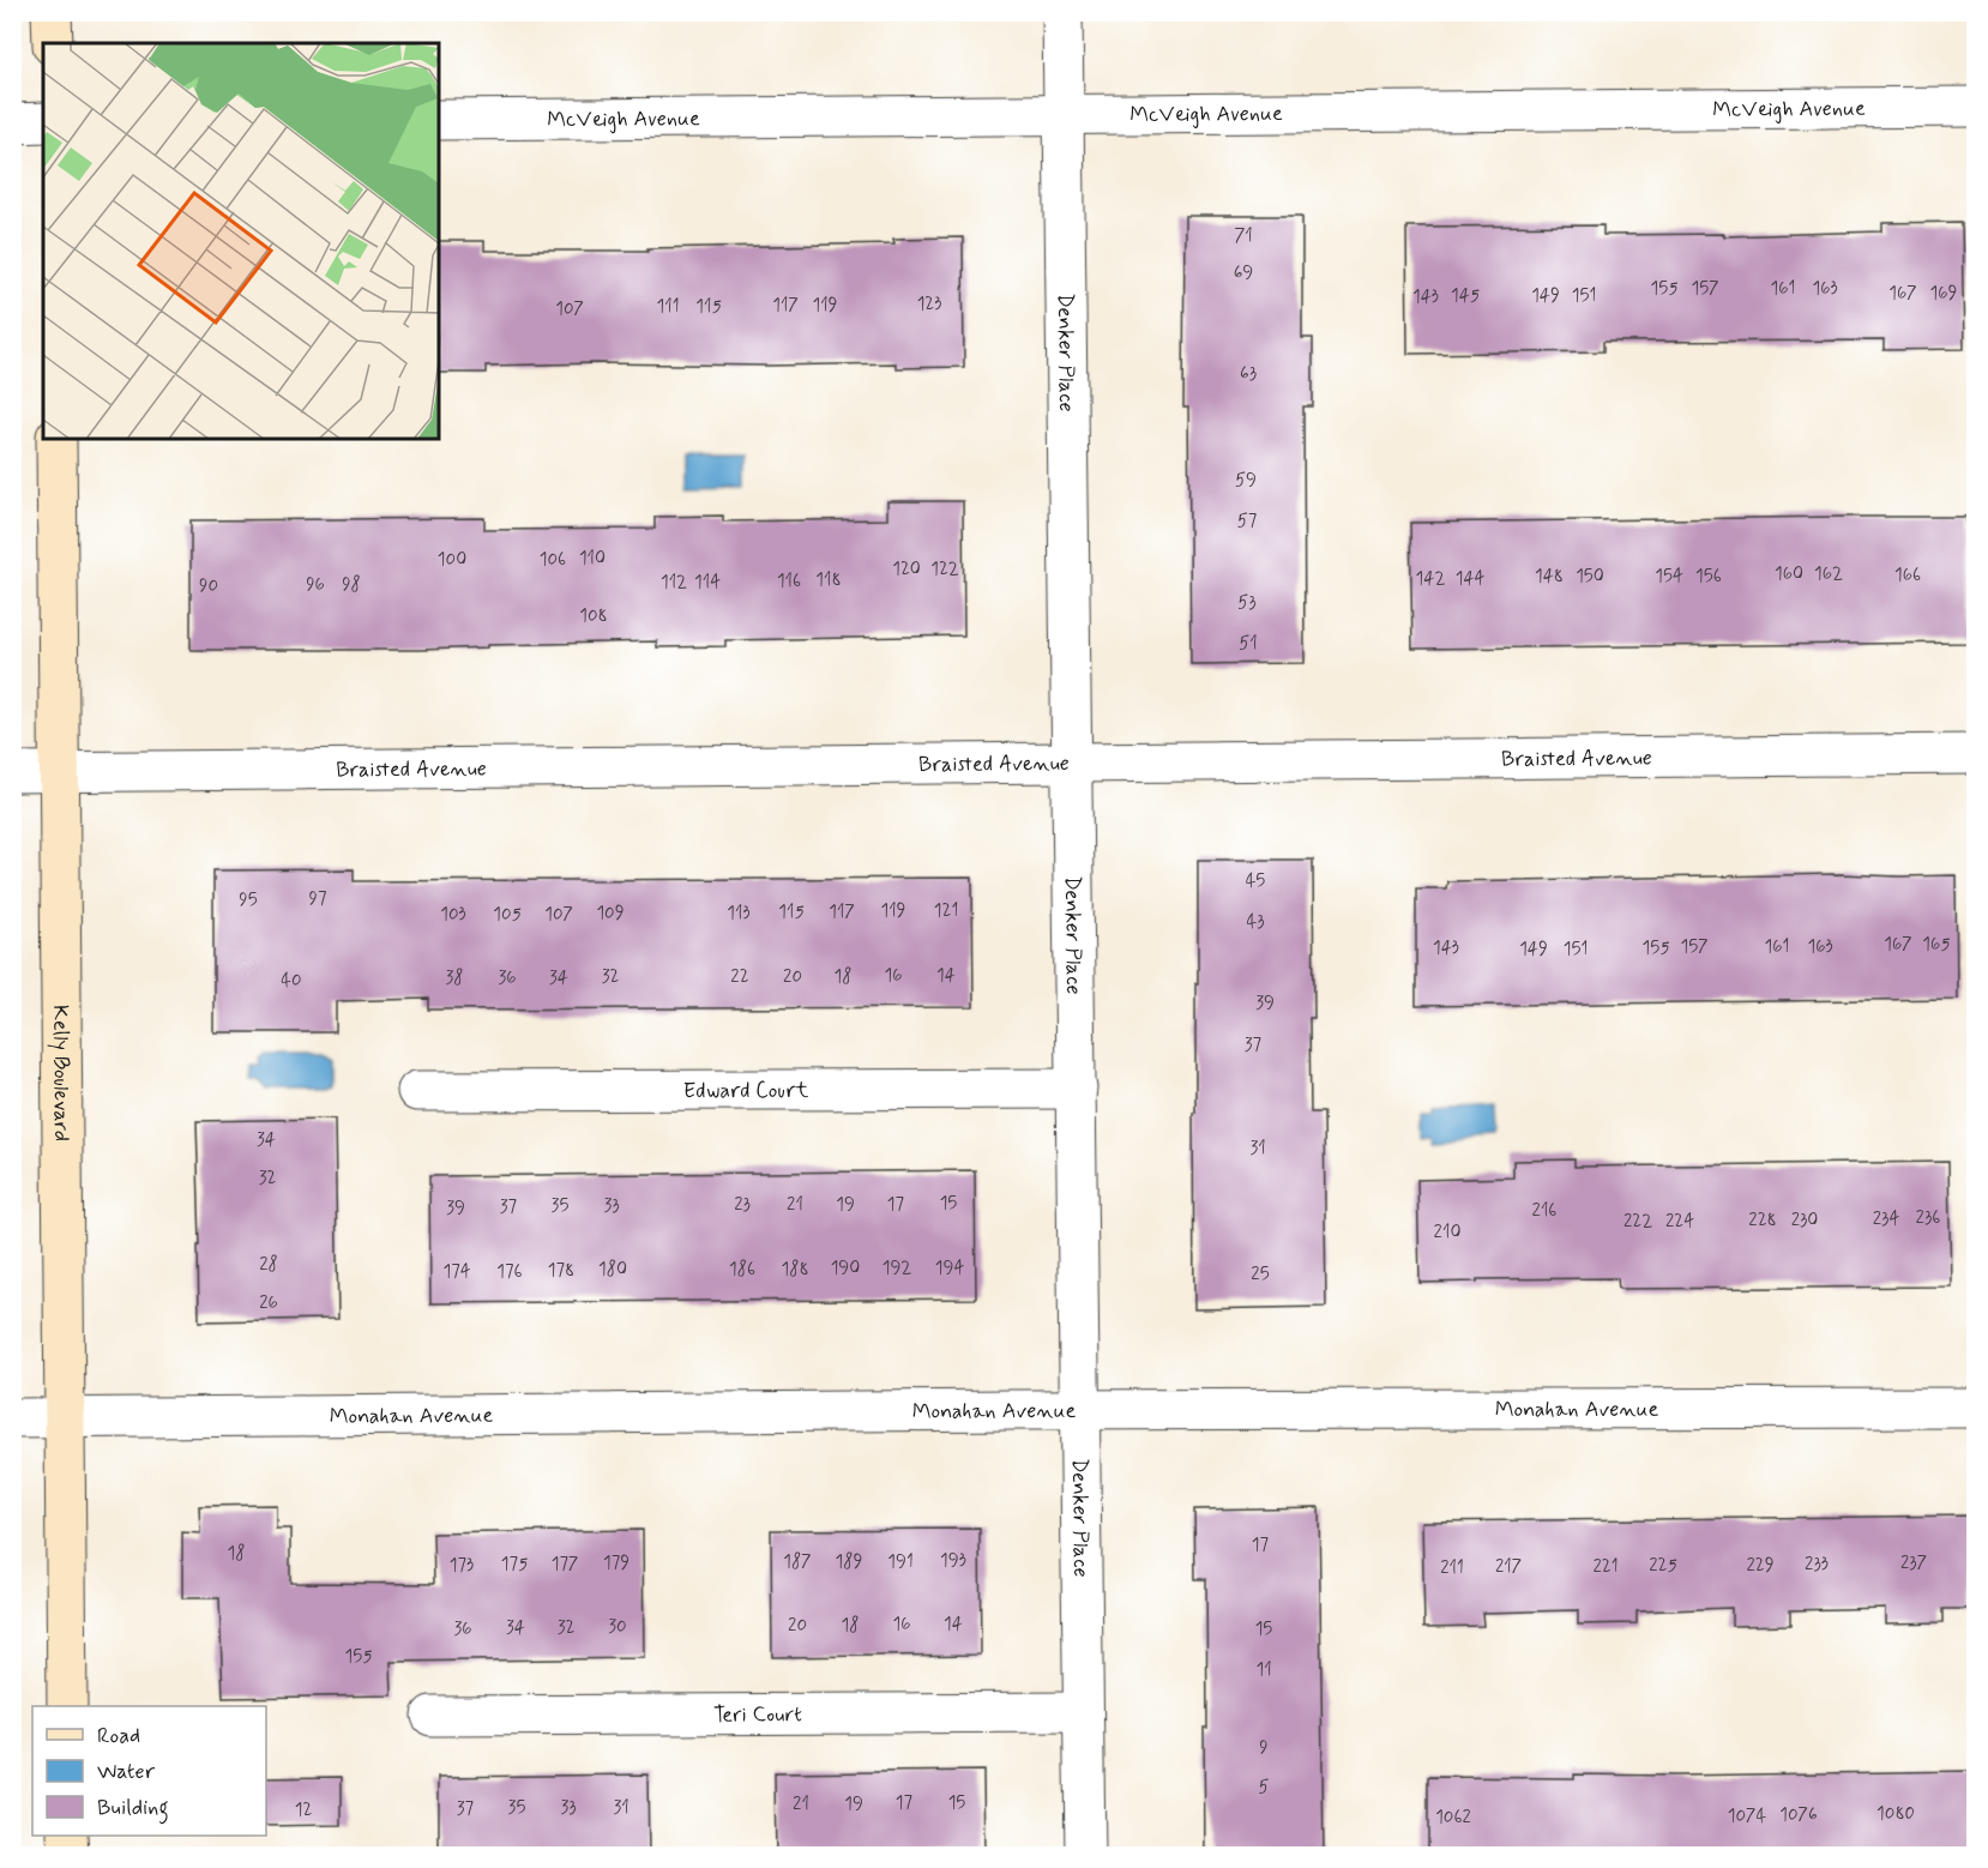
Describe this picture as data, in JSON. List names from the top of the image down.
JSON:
{
  "streets": {
    "street": [
      "McVeigh Avenue",
      "Denker Place",
      "Braisted Avenue",
      "Kelly Boulevard",
      "Edward Court",
      "Monahan Avenue",
      "Teri Court"
    ]
  },
  "crossings": [
    ["McVeigh Avenue", "Denker Place"],
    ["Denker Place", "Braisted Avenue"],
    ["Denker Place", "Edward Court"],
    ["Denker Place", "Monahan Avenue"],
    ["Denker Place", "Teri Court"],
    ["Braisted Avenue", "Kelly Boulevard"],
    ["Kelly Boulevard", "Monahan Avenue"]
  ],
  "house_numbers": [
    "71",
    "69",
    "155",
    "157",
    "161",
    "163",
    "167",
    "169",
    "145",
    "149",
    "151",
    "143",
    "123",
    "117",
    "119",
    "111",
    "115",
    "107",
    "63",
    "59",
    "57",
    "110",
    "100",
    "106",
    "120",
    "122",
    "160",
    "162",
    "166",
    "148",
    "150",
    "154",
    "156",
    "142",
    "144",
    "118",
    "116",
    "112",
    "114",
    "96",
    "98",
    "90",
    "53",
    "108",
    "51",
    "45",
    "97",
    "95",
    "119",
    "121",
    "115",
    "117",
    "109",
    "113",
    "103",
    "105",
    "107",
    "43",
    "167",
    "165",
    "157",
    "161",
    "163",
    "143",
    "155",
    "149",
    "151",
    "16",
    "14",
    "32",
    "22",
    "20",
    "18",
    "38",
    "36",
    "34",
    "40",
    "39",
    "37",
    "34",
    "31",
    "32",
    "15",
    "23",
    "21",
    "19",
    "17",
    "35",
    "33",
    "37",
    "39",
    "216",
    "236",
    "234",
    "228",
    "230",
    "222",
    "224",
    "210",
    "28",
    "190",
    "192",
    "194",
    "180",
    "186",
    "188",
    "178",
    "174",
    "176",
    "25",
    "26",
    "17",
    "18",
    "193",
    "187",
    "189",
    "191",
    "179",
    "237",
    "175",
    "177",
    "233",
    "173",
    "225",
    "229",
    "217",
    "221",
    "211",
    "16",
    "14",
    "20",
    "18",
    "30",
    "34",
    "32",
    "36",
    "15",
    "155",
    "11",
    "9",
    "5",
    "17",
    "15",
    "21",
    "19",
    "35",
    "33",
    "31",
    "37",
    "12",
    "1080",
    "1076",
    "1074",
    "1062"
  ],
  "legend": ["Road", "Water", "Building"]
}
